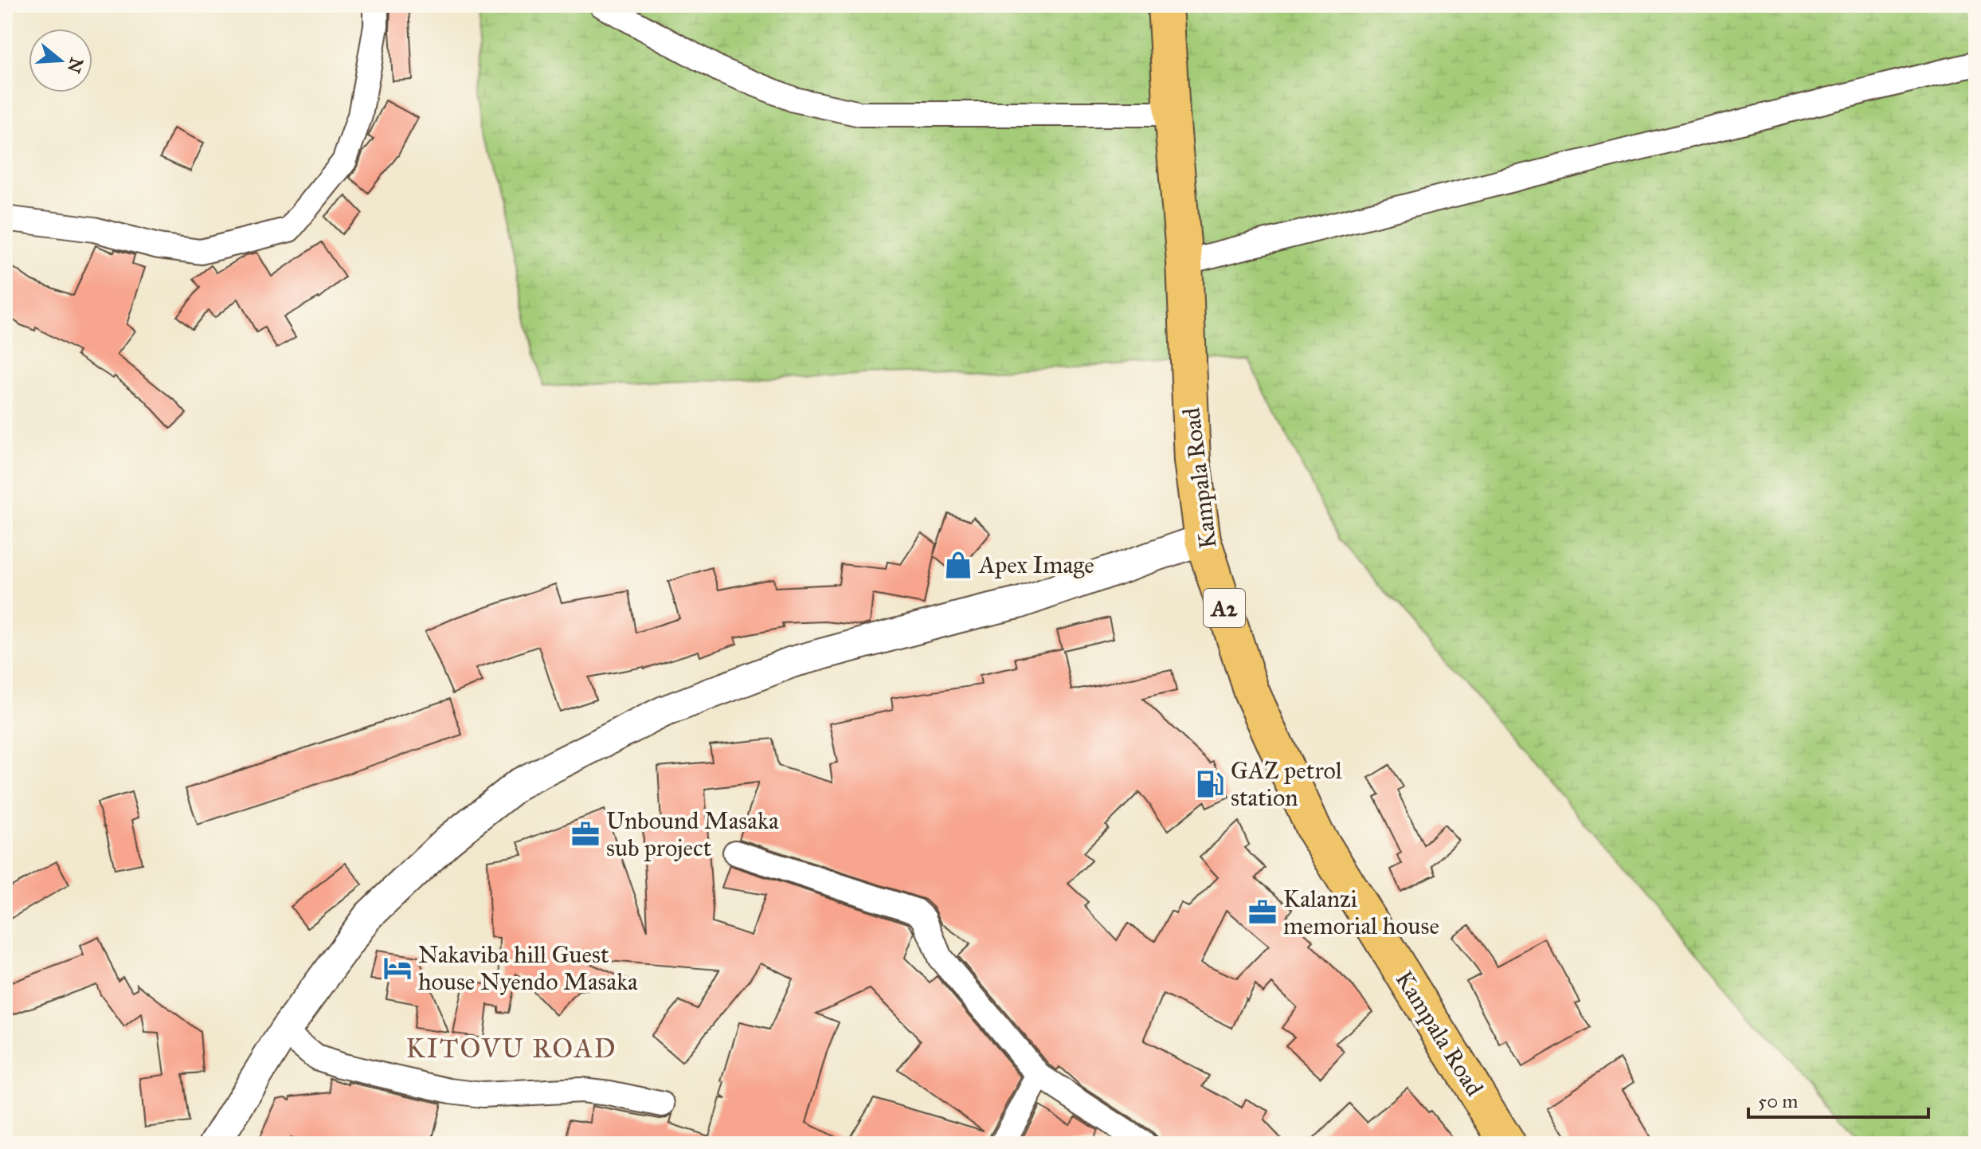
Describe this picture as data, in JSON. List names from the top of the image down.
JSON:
{
  "streets": {
    "main road": ["Kampala Road", "A2"]
  },
  "districts": ["KITOVU ROAD"],
  "places": {
    "shop": ["Apex Image"],
    "fuel station": ["GAZ petrol station"],
    "office": ["Unbound Masaka sub project", "Kalanzi memorial house"],
    "hotel": ["Nakaviba hill Guest house Nyendo Masaka"]
  },
  "scale_bar": "50 m",
  "north": "right"
}
